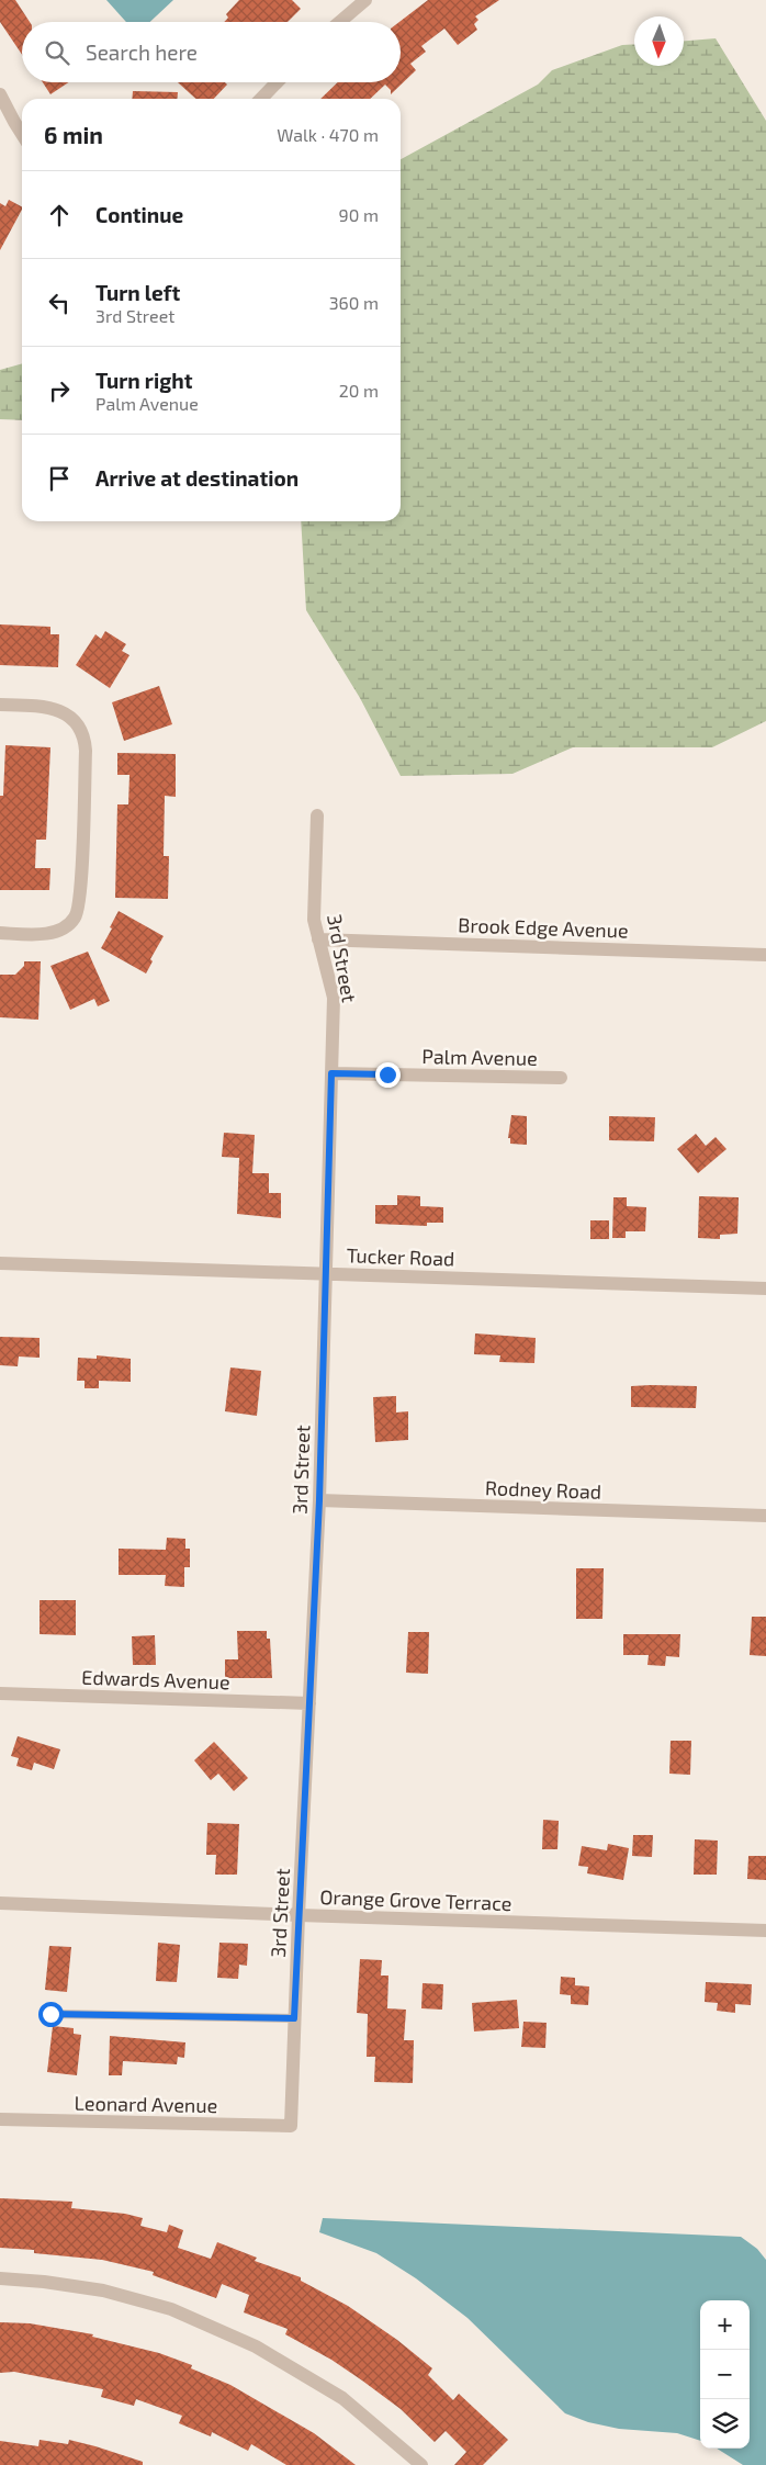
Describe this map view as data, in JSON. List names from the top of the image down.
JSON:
{
  "streets": {
    "street": [
      "Brook Edge Avenue",
      "3rd Street",
      "Palm Avenue",
      "Tucker Road",
      "Rodney Road",
      "Edwards Avenue",
      "Orange Grove Terrace",
      "Leonard Avenue"
    ]
  },
  "crossings": [
    ["Brook Edge Avenue", "3rd Street"],
    ["3rd Street", "Palm Avenue"],
    ["3rd Street", "Tucker Road"],
    ["3rd Street", "Rodney Road"],
    ["3rd Street", "Edwards Avenue"],
    ["3rd Street", "Orange Grove Terrace"],
    ["3rd Street", "Leonard Avenue"]
  ],
  "north": "bottom",
  "page": {
    "search": "Search here",
    "heading": ["6 min", "Walk · 470 m"],
    "list": [
      ["Continue", "90 m"],
      ["Turn left", "3rd Street", "360 m"],
      ["Turn right", "Palm Avenue", "20 m"],
      "Arrive at destination"
    ],
    "map_buttons": ["+", "−"]
  }
}
